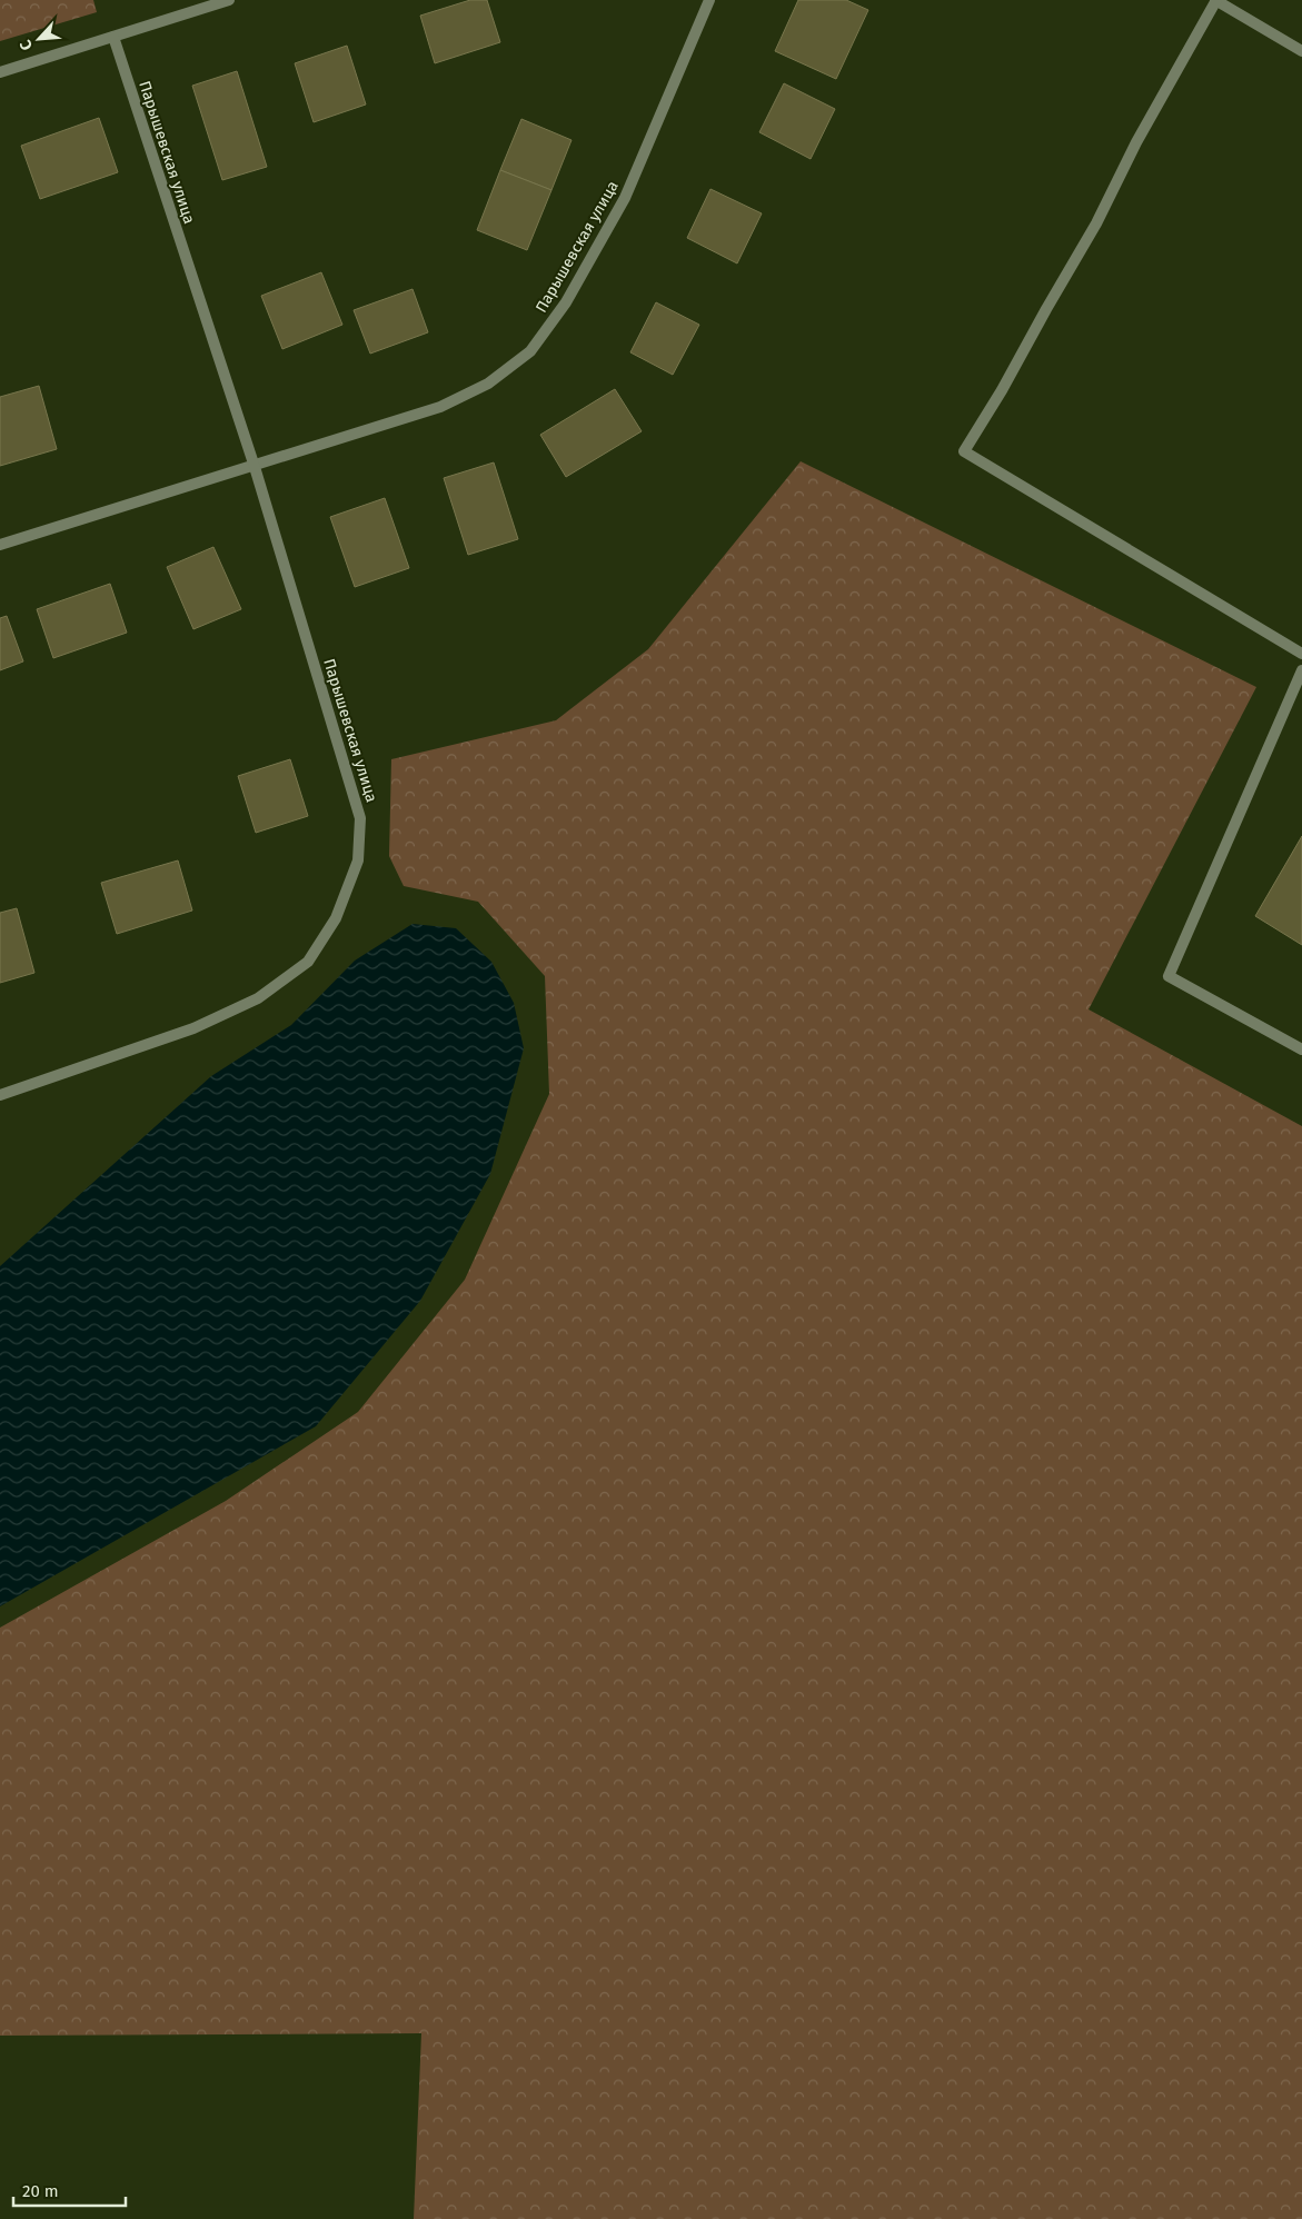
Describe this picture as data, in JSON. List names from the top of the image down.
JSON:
{
  "streets": {
    "street": ["Парышевская улица"]
  },
  "scale_bar": "20 m",
  "north": "bottom left"
}
